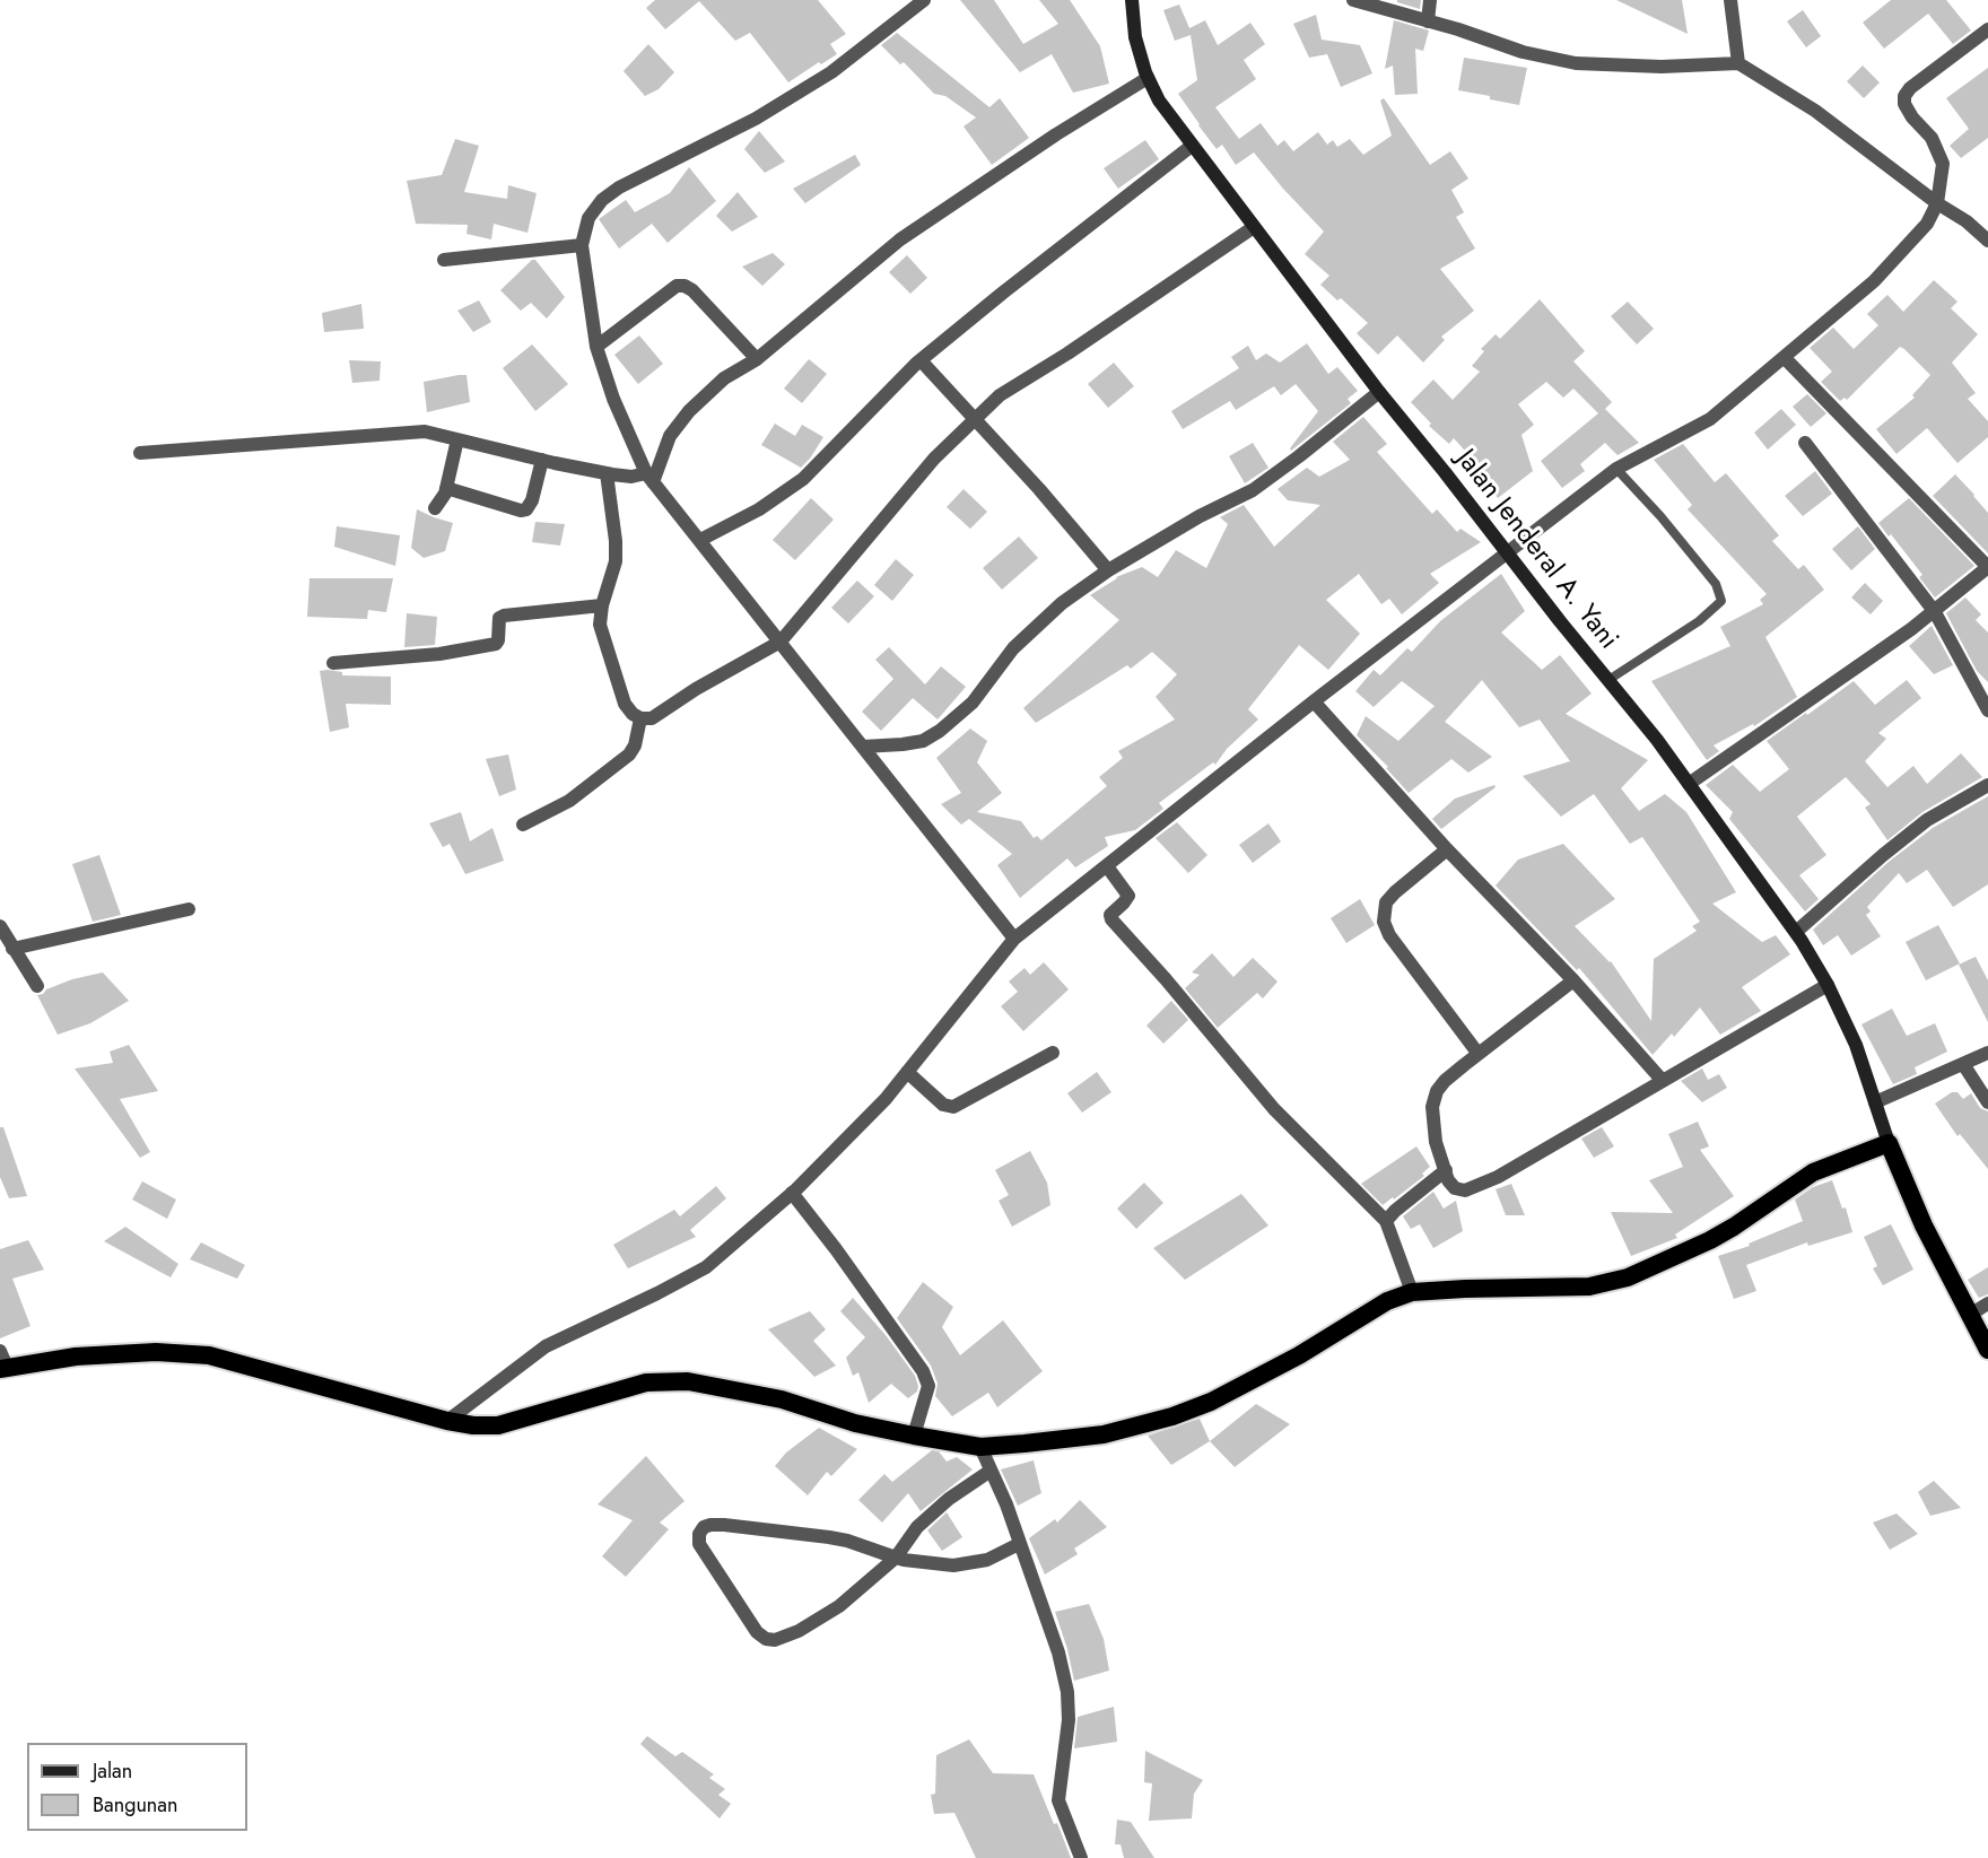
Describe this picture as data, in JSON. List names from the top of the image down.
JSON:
{
  "streets": {
    "main road": ["Jalan Jenderal A. Yani"]
  },
  "legend": ["Jalan", "Bangunan"]
}
